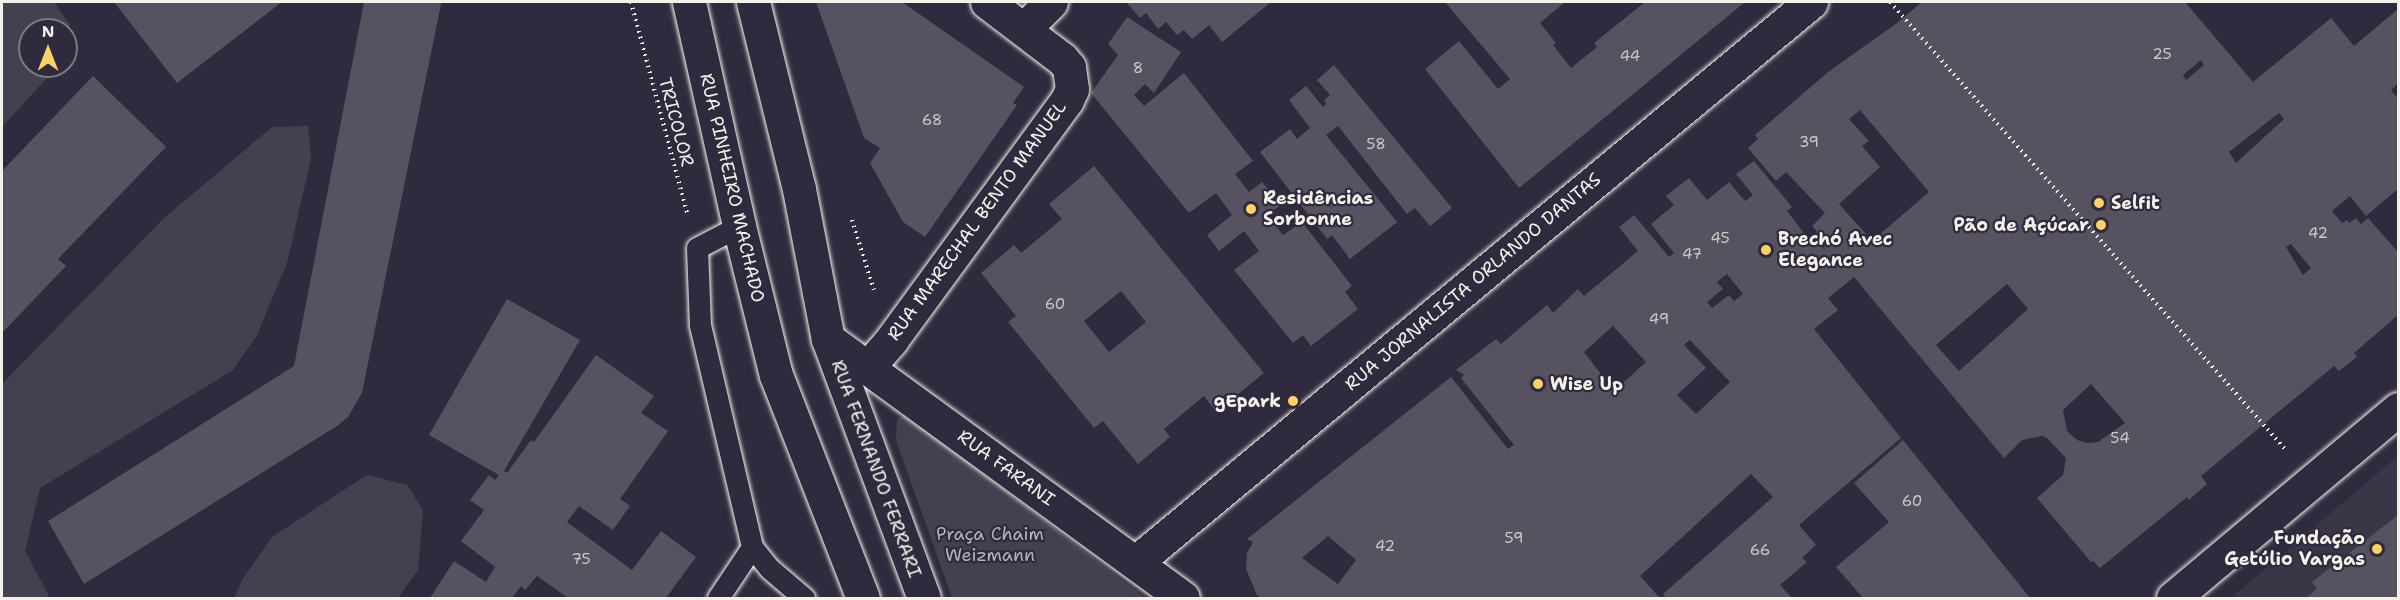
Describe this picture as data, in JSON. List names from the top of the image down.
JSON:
{
  "streets": {
    "street": [
      "RUA PINHEIRO MACHADO",
      "RUA MARECHAL BENTO MANUEL",
      "RUA JORNALISTA ORLANDO DANTAS",
      "RUA FARANI",
      "RUA FERNANDO FERRARI"
    ],
    "path": ["TRICOLOR"]
  },
  "crossings": [
    ["RUA MARECHAL BENTO MANUEL", "RUA FARANI"],
    ["RUA JORNALISTA ORLANDO DANTAS", "RUA FARANI"],
    ["RUA FARANI", "RUA FERNANDO FERRARI"]
  ],
  "parks": ["Praça Chaim Weizmann"],
  "places": [
    "Selfit",
    "Residências Sorbonne",
    "Pão de Açúcar",
    "Brechó Avec Elegance",
    "Wise Up",
    "gEpark",
    "Fundação Getúlio Vargas"
  ],
  "house_numbers": [
    "25",
    "44",
    "8",
    "68",
    "39",
    "58",
    "42",
    "45",
    "47",
    "60",
    "49",
    "54",
    "60",
    "59",
    "42",
    "66",
    "75"
  ],
  "north": "top"
}
